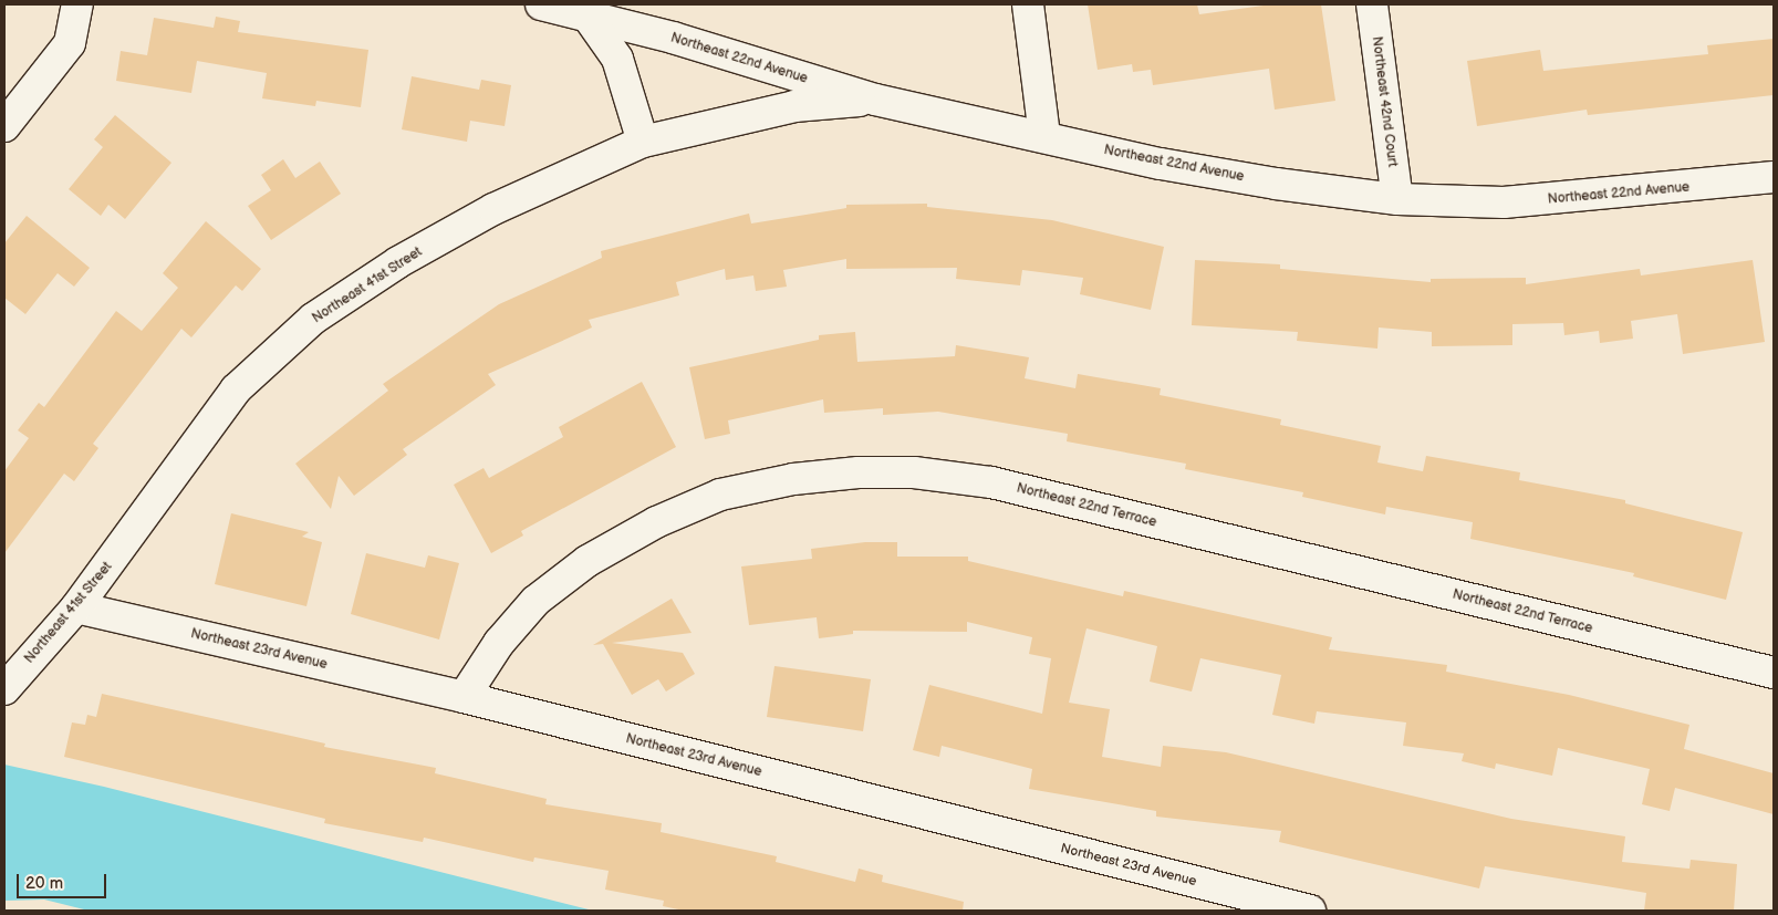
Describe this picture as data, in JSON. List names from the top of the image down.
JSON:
{
  "streets": {
    "street": [
      "Northeast 22nd Avenue",
      "Northeast 42nd Court",
      "Northeast 41st Street",
      "Northeast 22nd Terrace",
      "Northeast 23rd Avenue"
    ]
  },
  "crossings": [
    ["Northeast 22nd Avenue", "Northeast 42nd Court"],
    ["Northeast 22nd Avenue", "Northeast 41st Street"],
    ["Northeast 41st Street", "Northeast 23rd Avenue"],
    ["Northeast 22nd Terrace", "Northeast 23rd Avenue"]
  ],
  "scale_bar": "20 m"
}
